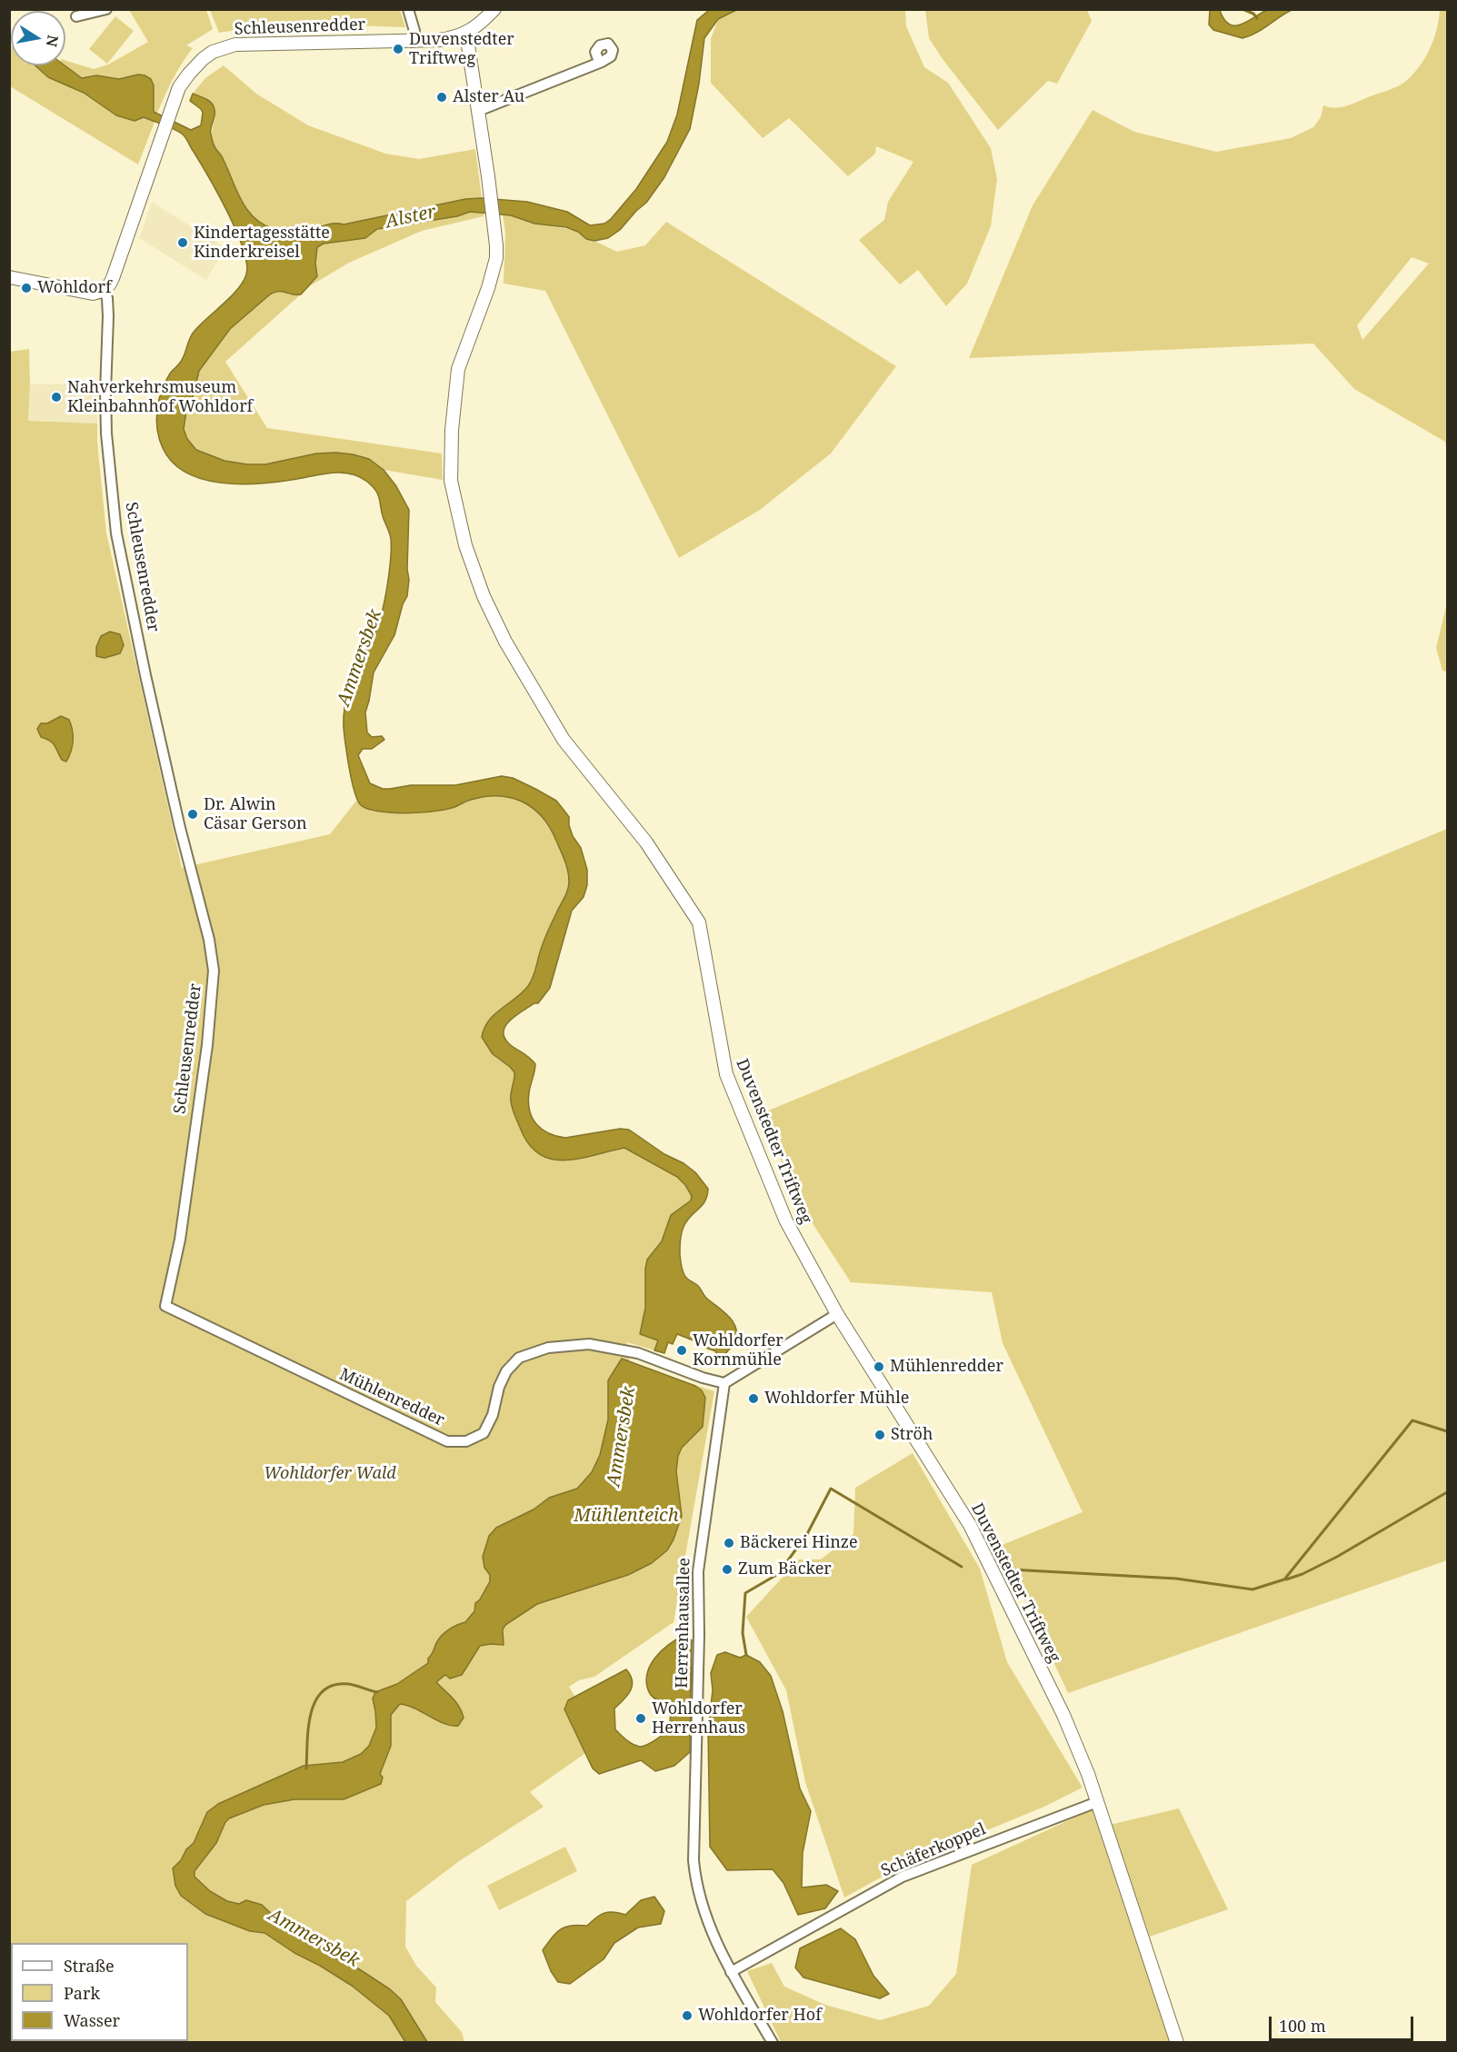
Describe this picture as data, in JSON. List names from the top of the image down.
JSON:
{
  "streets": {
    "street": [
      "Schleusenredder",
      "Duvenstedter Triftweg",
      "Mühlenredder",
      "Herrenhausallee",
      "Schäferkoppel"
    ]
  },
  "crossings": [
    ["Schleusenredder", "Duvenstedter Triftweg"],
    ["Schleusenredder", "Mühlenredder"],
    ["Duvenstedter Triftweg", "Schäferkoppel"],
    ["Mühlenredder", "Herrenhausallee"],
    ["Herrenhausallee", "Schäferkoppel"]
  ],
  "water": ["Alster", "Ammersbek", "Mühlenteich"],
  "parks": ["Wohldorfer Wald"],
  "places": [
    "Duvenstedter Triftweg",
    "Alster Au",
    "Kindertagesstätte Kinderkreisel",
    "Wohldorf",
    "Nahverkehrsmuseum Kleinbahnhof Wohldorf",
    "Dr. Alwin Cäsar Gerson",
    "Wohldorfer Kornmühle",
    "Mühlenredder",
    "Wohldorfer Mühle",
    "Ströh",
    "Bäckerei Hinze",
    "Zum Bäcker",
    "Wohldorfer Herrenhaus",
    "Wohldorfer Hof"
  ],
  "legend": ["Straße", "Park", "Wasser"],
  "scale_bar": "100 m",
  "north": "right"
}
